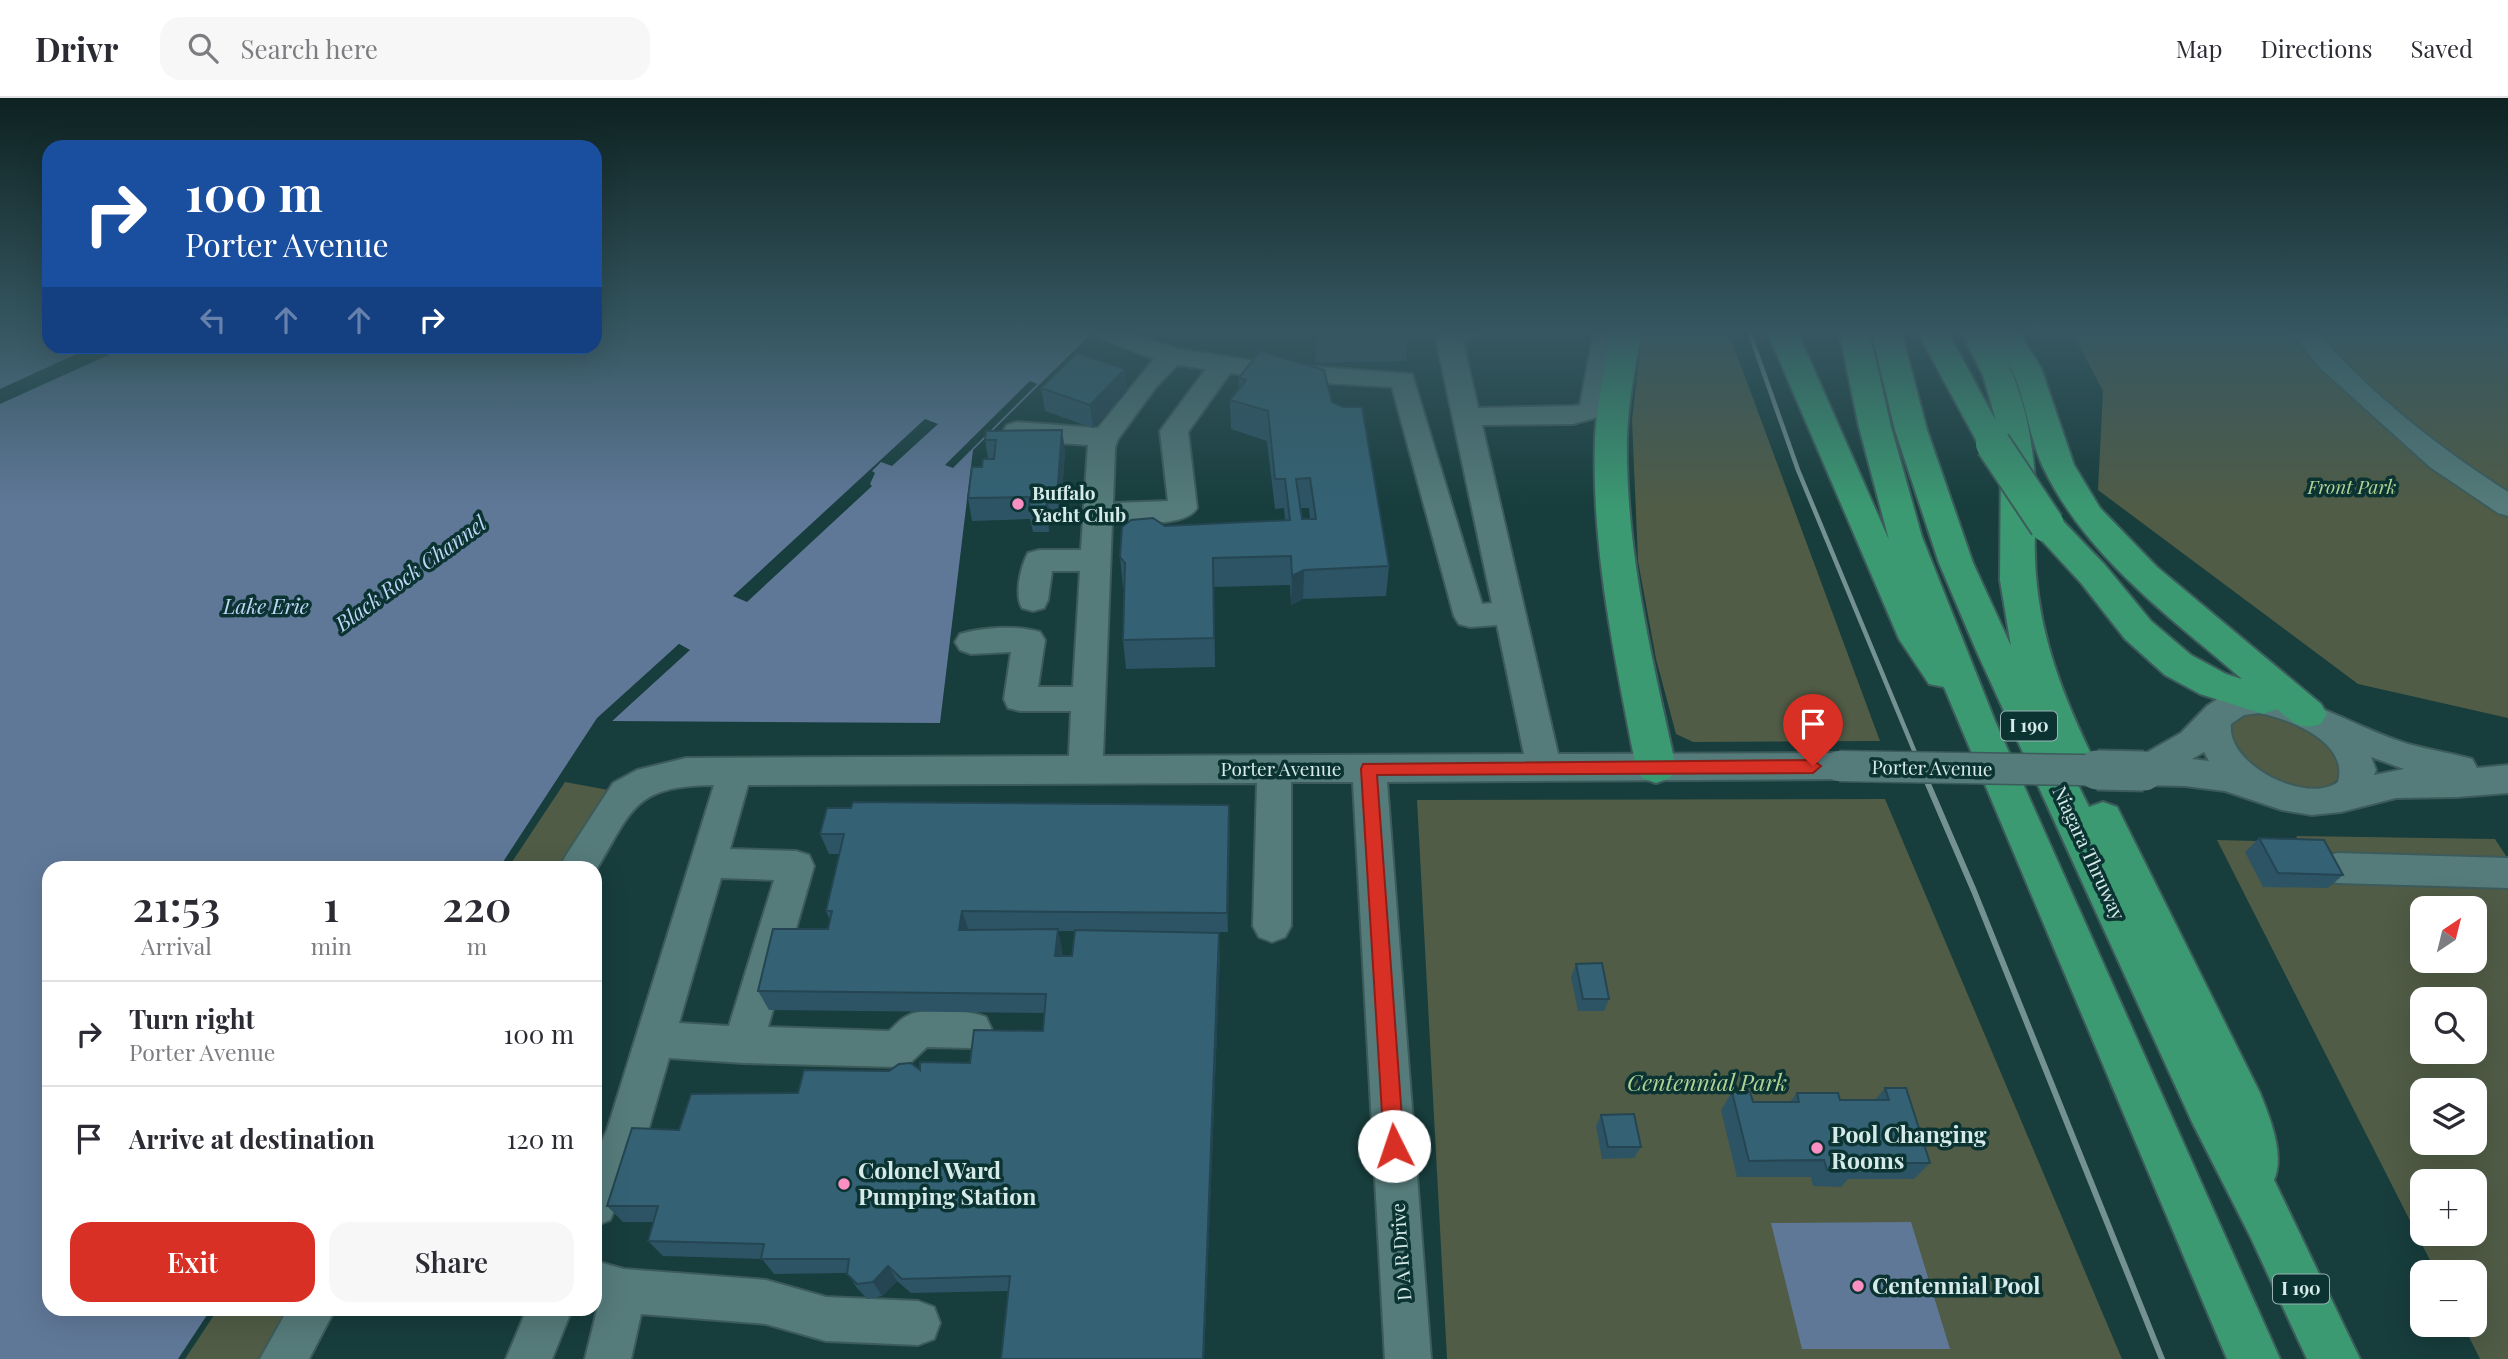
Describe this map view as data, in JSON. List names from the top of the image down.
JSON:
{
  "streets": {
    "highway": ["I 190", "Niagara Thruway"],
    "street": ["Porter Avenue", "D A R Drive"]
  },
  "crossings": [
    ["Porter Avenue", "D A R Drive"]
  ],
  "water": ["Black Rock Channel", "Lake Erie"],
  "parks": ["Front Park", "Centennial Park"],
  "places": [
    "Buffalo Yacht Club",
    "Pool Changing Rooms",
    "Colonel Ward Pumping Station",
    "Centennial Pool"
  ],
  "north": "top right",
  "page": {
    "header": "Drivr",
    "search": "Search here",
    "nav": ["Map", "Directions", "Saved"],
    "turn": ["100 m", "Porter Avenue"],
    "eta": [
      "21:53",
      "Arrival",
      "1",
      "min",
      "220",
      "m"
    ],
    "map_buttons": ["+", "−"],
    "list": [
      {
        "name": "Turn right",
        "note": "Porter Avenue",
        "value": "100 m"
      },
      {
        "name": "Arrive at destination",
        "value": "120 m"
      }
    ],
    "buttons": ["Exit", "Share"]
  }
}
